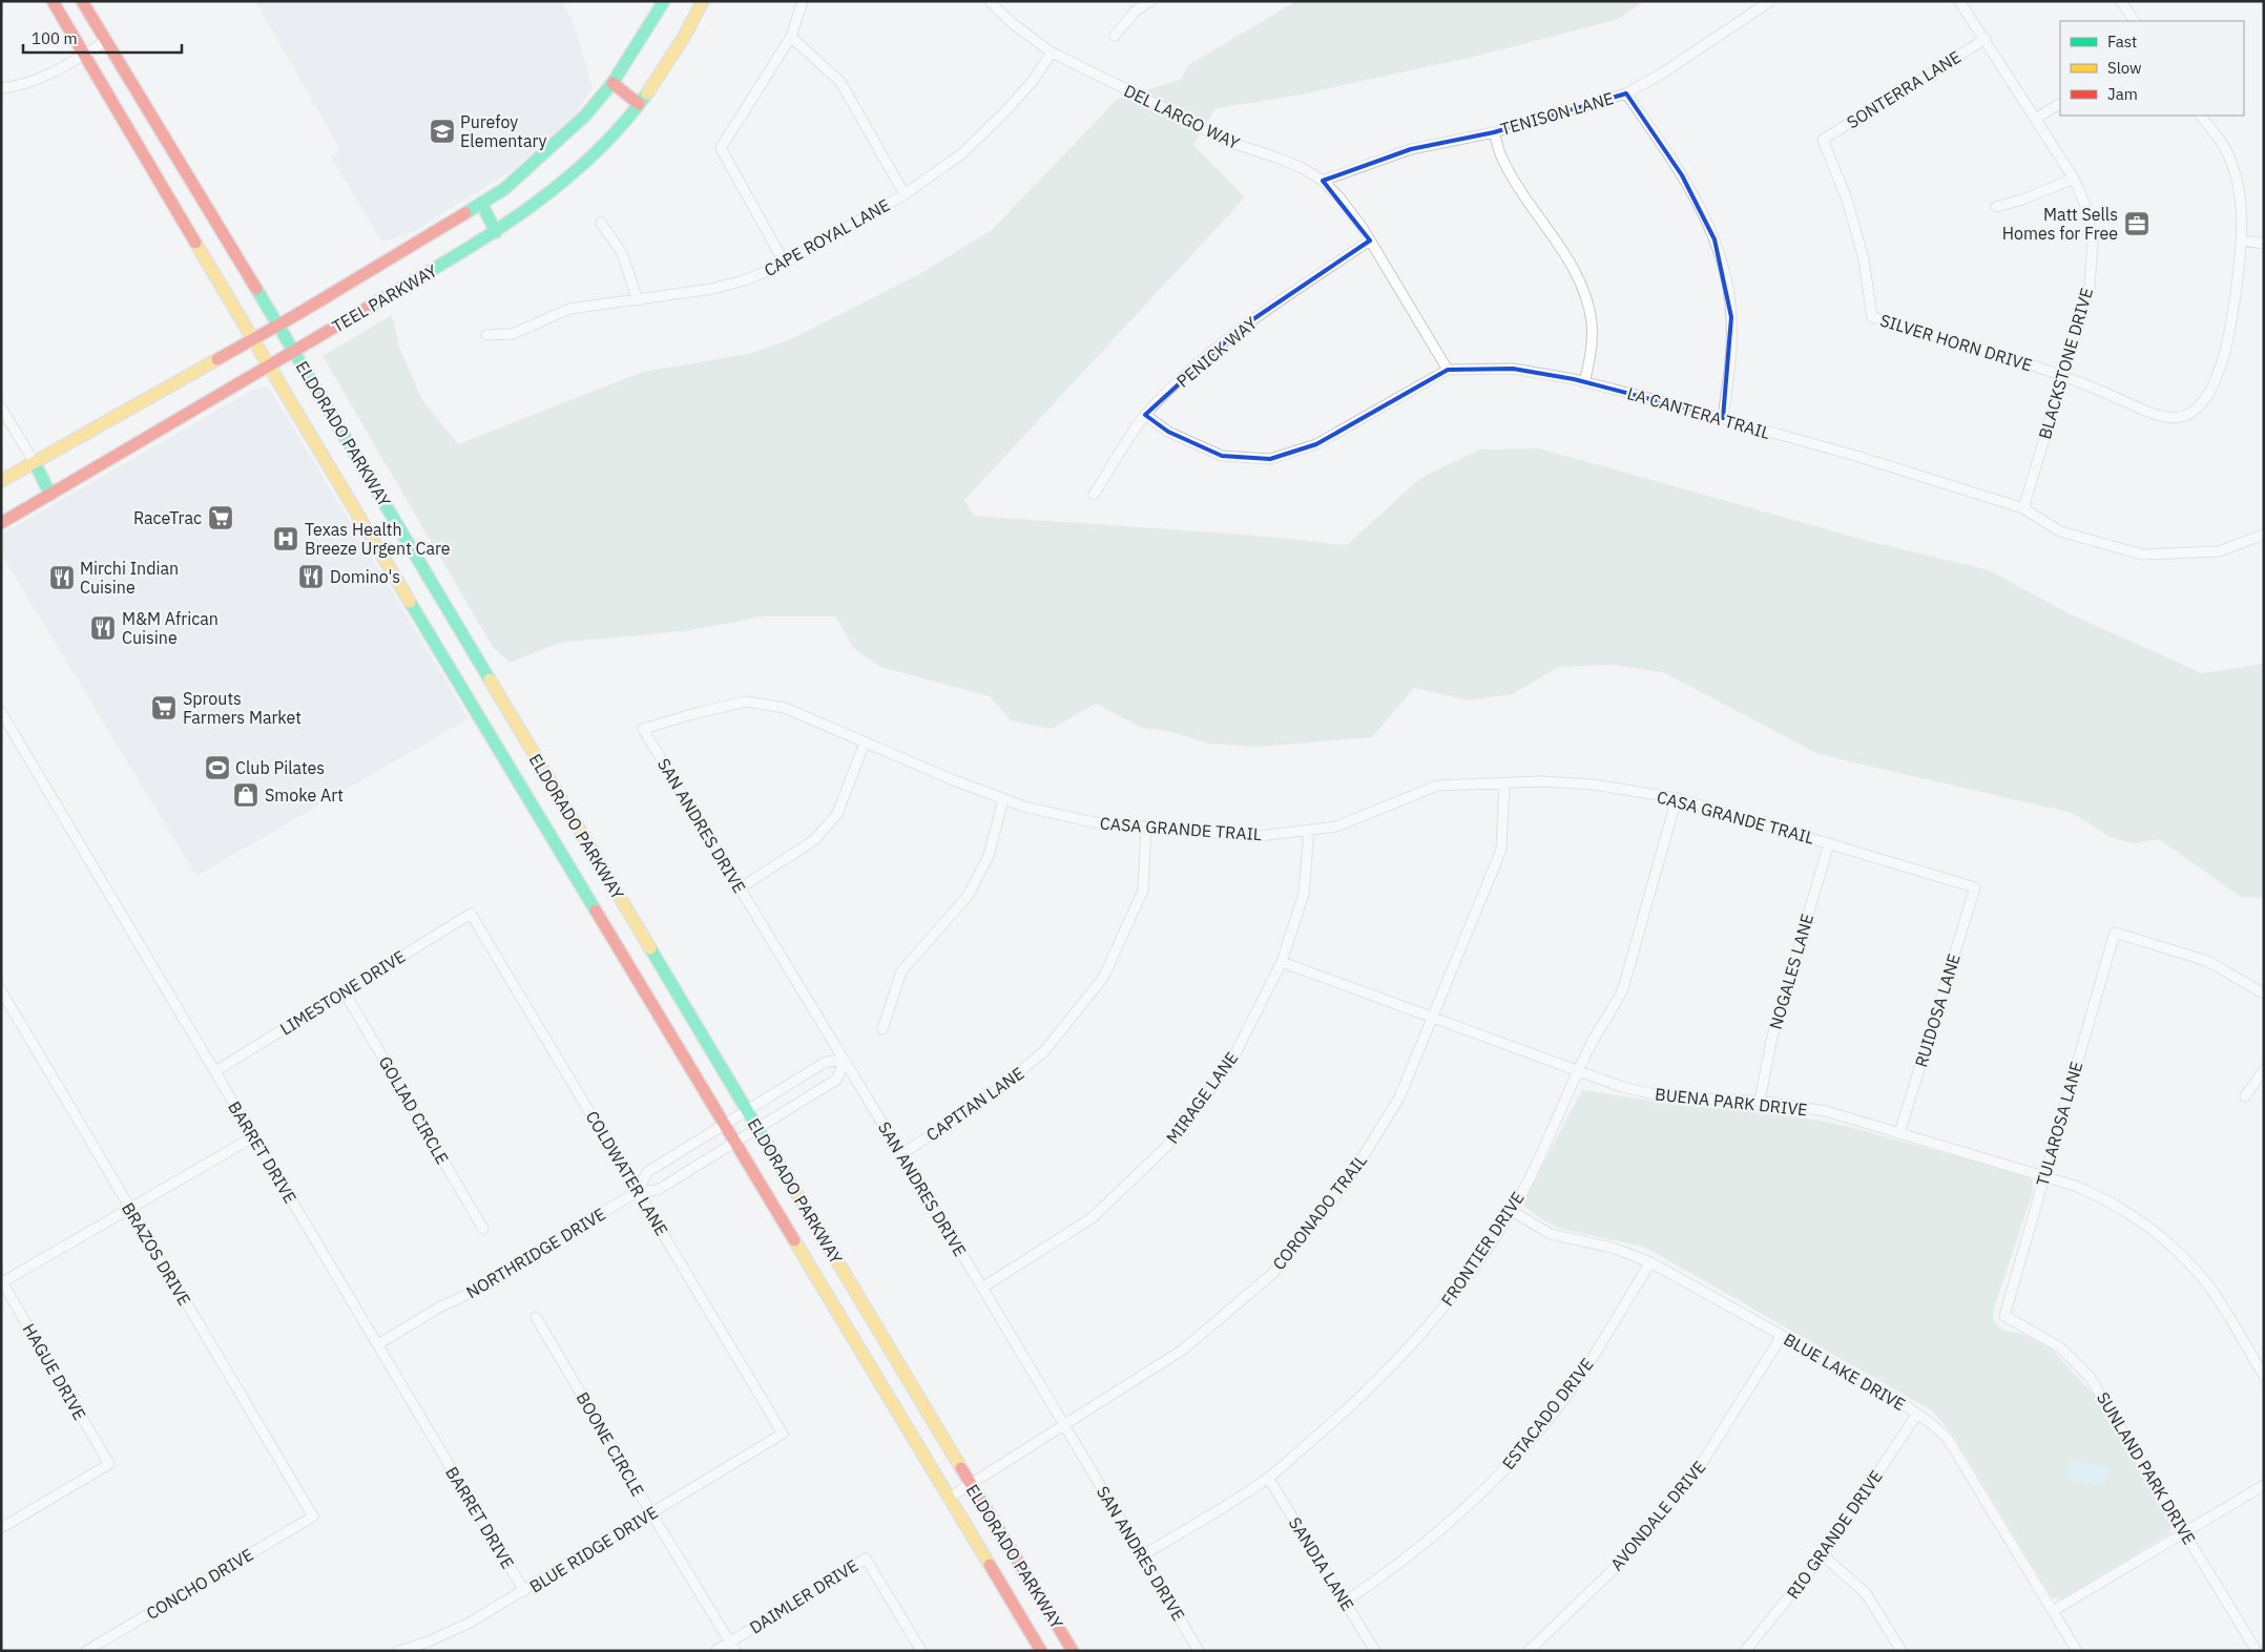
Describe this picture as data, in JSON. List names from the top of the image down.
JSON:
{
  "streets": {
    "main road": ["TEEL PARKWAY", "ELDORADO PARKWAY"],
    "street": [
      "SONTERRA LANE",
      "TENISON LANE",
      "DEL LARGO WAY",
      "CAPE ROYAL LANE",
      "SILVER HORN DRIVE",
      "PENICK WAY",
      "BLACKSTONE DRIVE",
      "LA CANTERA TRAIL",
      "CASA GRANDE TRAIL",
      "SAN ANDRES DRIVE",
      "NOGALES LANE",
      "LIMESTONE DRIVE",
      "RUIDOSA LANE",
      "MIRAGE LANE",
      "BUENA PARK DRIVE",
      "CAPITAN LANE",
      "GOLIAD CIRCLE",
      "TULAROSA LANE",
      "BARRET DRIVE",
      "COLDWATER LANE",
      "CORONADO TRAIL",
      "FRONTIER DRIVE",
      "NORTHRIDGE DRIVE",
      "BRAZOS DRIVE",
      "HAGUE DRIVE",
      "BLUE LAKE DRIVE",
      "ESTACADO DRIVE",
      "BOONE CIRCLE",
      "SUNLAND PARK DRIVE",
      "AVONDALE DRIVE",
      "RIO GRANDE DRIVE",
      "BLUE RIDGE DRIVE",
      "SANDIA LANE",
      "CONCHO DRIVE",
      "DAIMLER DRIVE"
    ]
  },
  "crossings": [
    ["SONTERRA LANE", "SILVER HORN DRIVE"],
    ["SONTERRA LANE", "BLACKSTONE DRIVE"],
    ["TENISON LANE", "DEL LARGO WAY"],
    ["DEL LARGO WAY", "CAPE ROYAL LANE"],
    ["DEL LARGO WAY", "PENICK WAY"],
    ["DEL LARGO WAY", "LA CANTERA TRAIL"],
    ["TEEL PARKWAY", "ELDORADO PARKWAY"],
    ["SILVER HORN DRIVE", "BLACKSTONE DRIVE"],
    ["PENICK WAY", "LA CANTERA TRAIL"],
    ["BLACKSTONE DRIVE", "LA CANTERA TRAIL"],
    ["ELDORADO PARKWAY", "CORONADO TRAIL"],
    ["ELDORADO PARKWAY", "NORTHRIDGE DRIVE"],
    ["CASA GRANDE TRAIL", "SAN ANDRES DRIVE"],
    ["CASA GRANDE TRAIL", "NOGALES LANE"],
    ["CASA GRANDE TRAIL", "RUIDOSA LANE"],
    ["CASA GRANDE TRAIL", "MIRAGE LANE"],
    ["CASA GRANDE TRAIL", "CAPITAN LANE"],
    ["CASA GRANDE TRAIL", "CORONADO TRAIL"],
    ["CASA GRANDE TRAIL", "FRONTIER DRIVE"],
    ["SAN ANDRES DRIVE", "MIRAGE LANE"],
    ["SAN ANDRES DRIVE", "CAPITAN LANE"],
    ["SAN ANDRES DRIVE", "CORONADO TRAIL"],
    ["SAN ANDRES DRIVE", "FRONTIER DRIVE"],
    ["SAN ANDRES DRIVE", "NORTHRIDGE DRIVE"],
    ["NOGALES LANE", "BUENA PARK DRIVE"],
    ["LIMESTONE DRIVE", "GOLIAD CIRCLE"],
    ["LIMESTONE DRIVE", "BARRET DRIVE"],
    ["LIMESTONE DRIVE", "COLDWATER LANE"],
    ["RUIDOSA LANE", "BUENA PARK DRIVE"],
    ["MIRAGE LANE", "BUENA PARK DRIVE"],
    ["BUENA PARK DRIVE", "TULAROSA LANE"],
    ["BUENA PARK DRIVE", "CORONADO TRAIL"],
    ["BUENA PARK DRIVE", "FRONTIER DRIVE"],
    ["TULAROSA LANE", "SUNLAND PARK DRIVE"],
    ["BARRET DRIVE", "NORTHRIDGE DRIVE"],
    ["BARRET DRIVE", "BLUE RIDGE DRIVE"],
    ["COLDWATER LANE", "NORTHRIDGE DRIVE"],
    ["COLDWATER LANE", "BLUE RIDGE DRIVE"],
    ["FRONTIER DRIVE", "BLUE LAKE DRIVE"],
    ["FRONTIER DRIVE", "SANDIA LANE"],
    ["BRAZOS DRIVE", "CONCHO DRIVE"],
    ["BLUE LAKE DRIVE", "ESTACADO DRIVE"],
    ["BLUE LAKE DRIVE", "AVONDALE DRIVE"],
    ["BLUE LAKE DRIVE", "RIO GRANDE DRIVE"],
    ["ESTACADO DRIVE", "SANDIA LANE"],
    ["BOONE CIRCLE", "BLUE RIDGE DRIVE"],
    ["BOONE CIRCLE", "DAIMLER DRIVE"]
  ],
  "places": {
    "school or university": ["Purefoy Elementary"],
    "office": ["Matt Sells Homes for Free"],
    "supermarket": ["RaceTrac", "Sprouts Farmers Market"],
    "hospital": ["Texas Health Breeze Urgent Care"],
    "restaurant": ["Domino's", "Mirchi Indian Cuisine", "M&M African Cuisine"],
    "sports": ["Club Pilates"],
    "shop": ["Smoke Art"]
  },
  "legend": ["Fast", "Slow", "Jam"],
  "scale_bar": "100 m"
}
